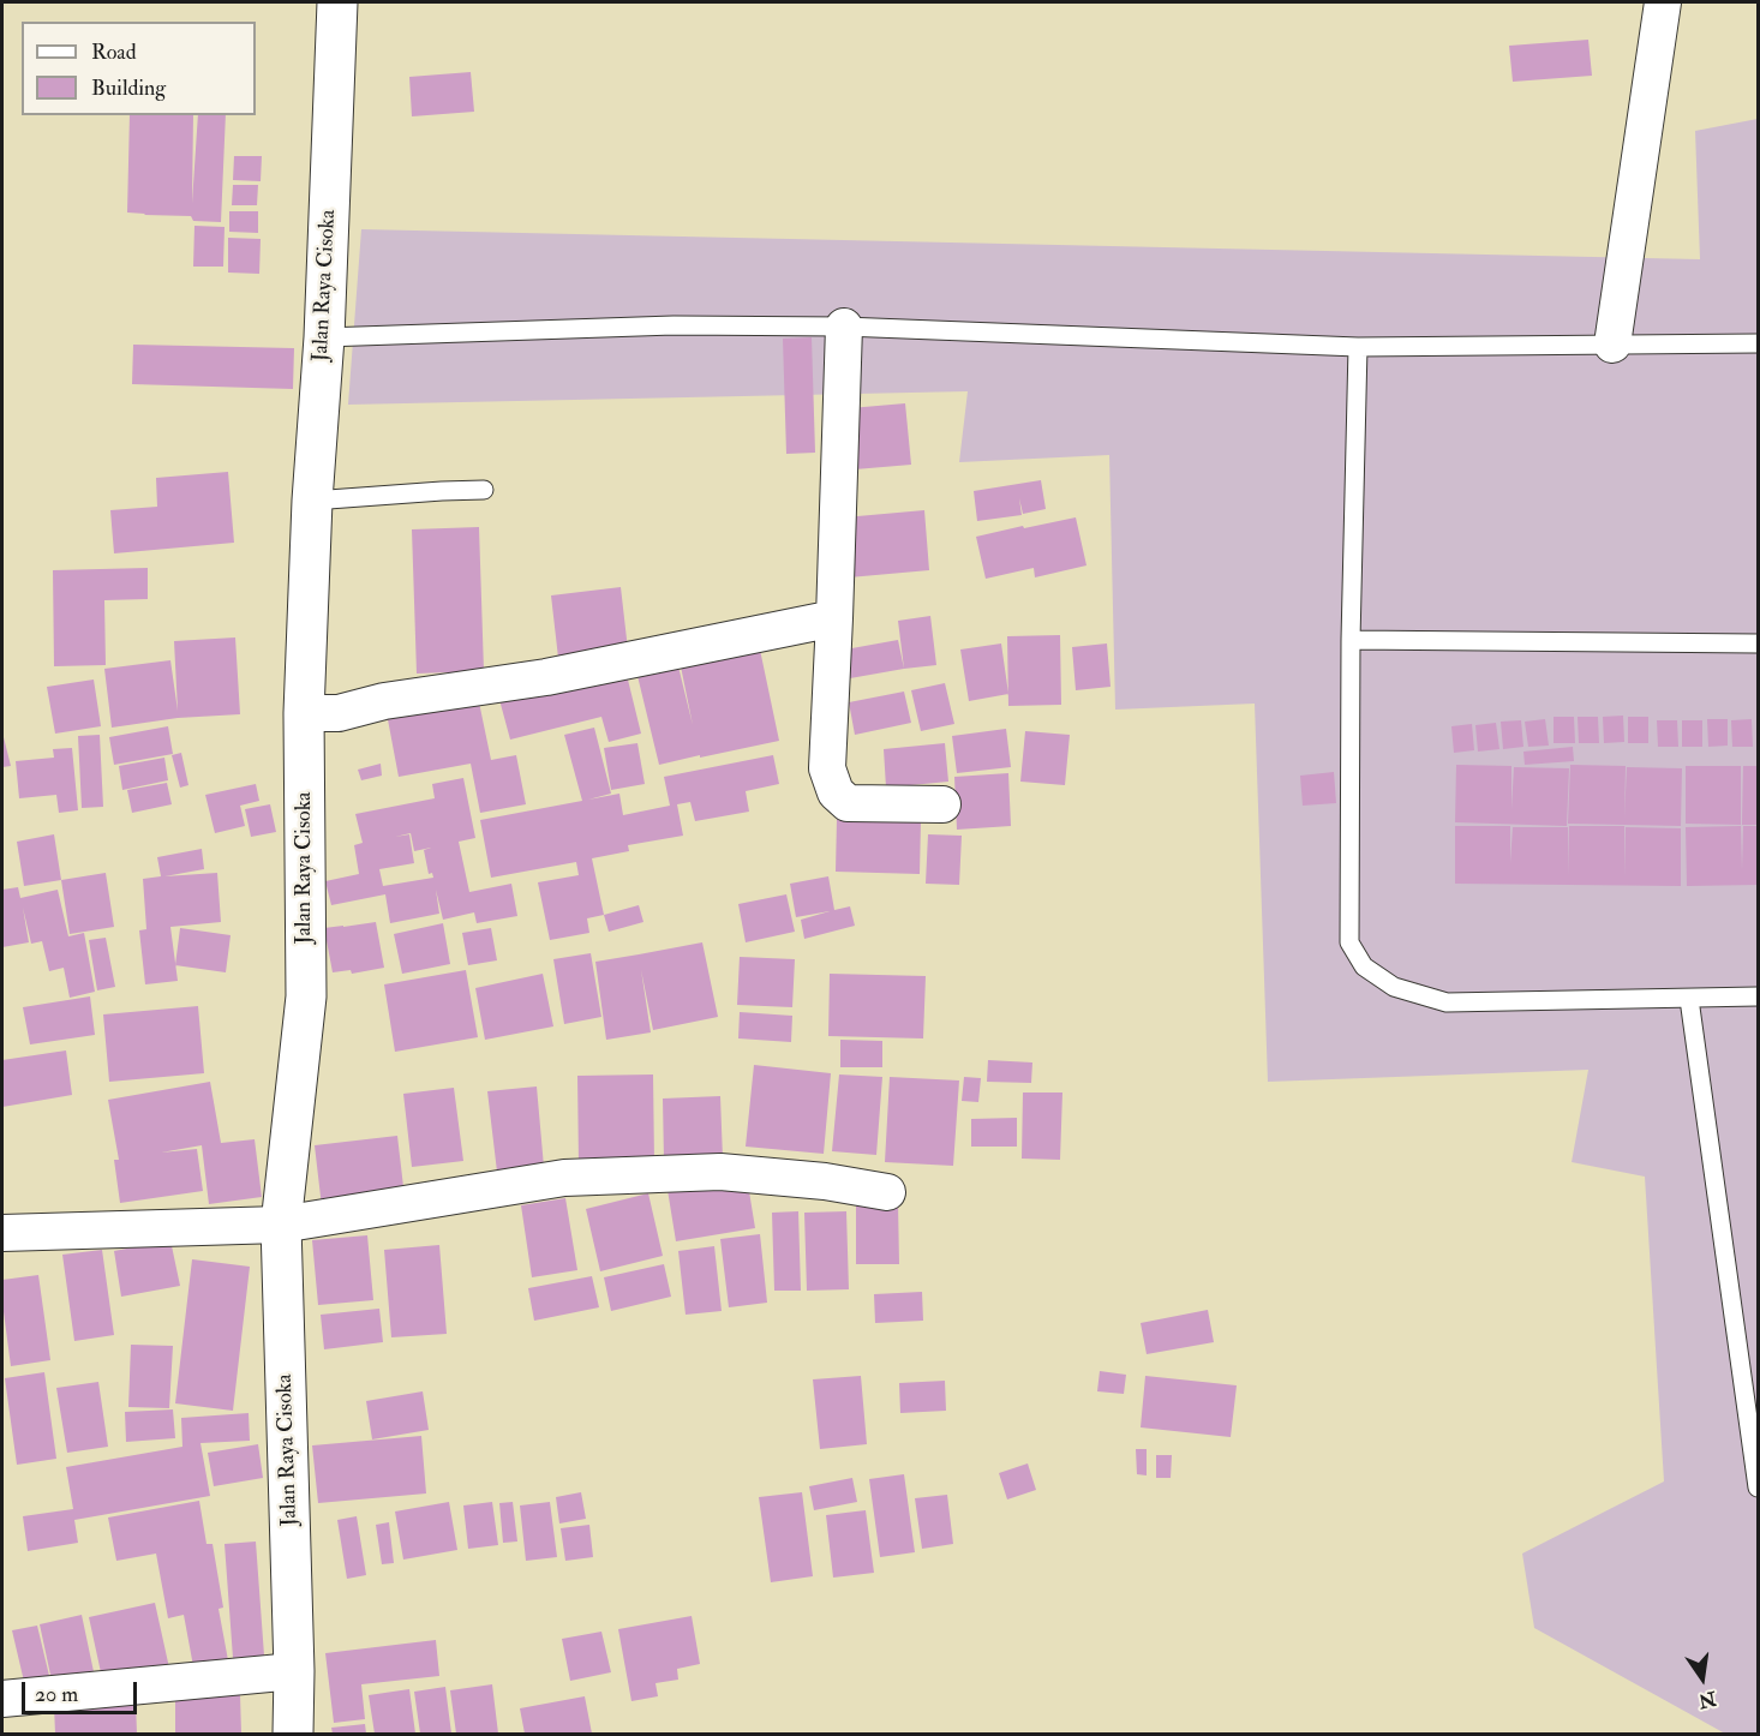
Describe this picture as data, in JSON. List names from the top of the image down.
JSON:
{
  "streets": {
    "street": ["Jalan Raya Cisoka"]
  },
  "legend": ["Road", "Building"],
  "scale_bar": "20 m",
  "north": "bottom"
}
